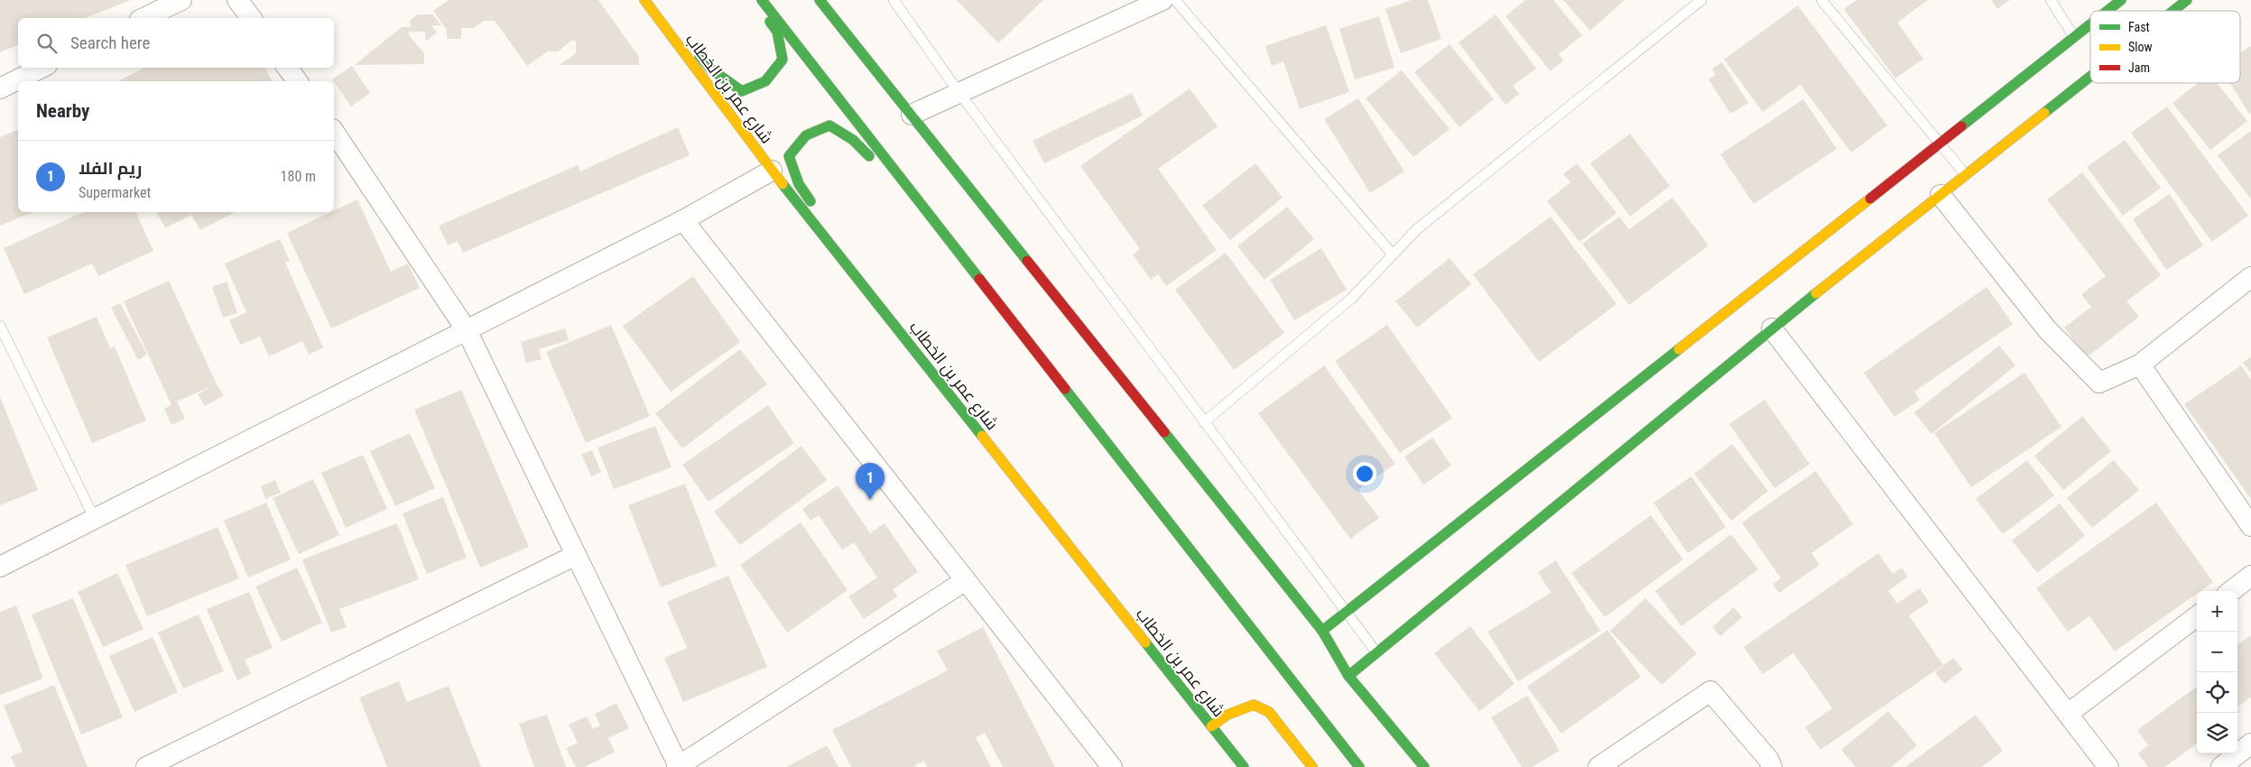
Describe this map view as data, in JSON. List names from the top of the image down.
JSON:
{
  "streets": {
    "street": ["شارع عمر بن الخطاب"]
  },
  "legend": ["Fast", "Slow", "Jam"],
  "page": {
    "search": "Search here",
    "heading": "Nearby",
    "list": [
      {
        "mark": "1",
        "name": "ريم الفلا",
        "note": "Supermarket",
        "value": "180 m"
      }
    ],
    "pins": "1",
    "map_buttons": ["+", "−"]
  }
}
